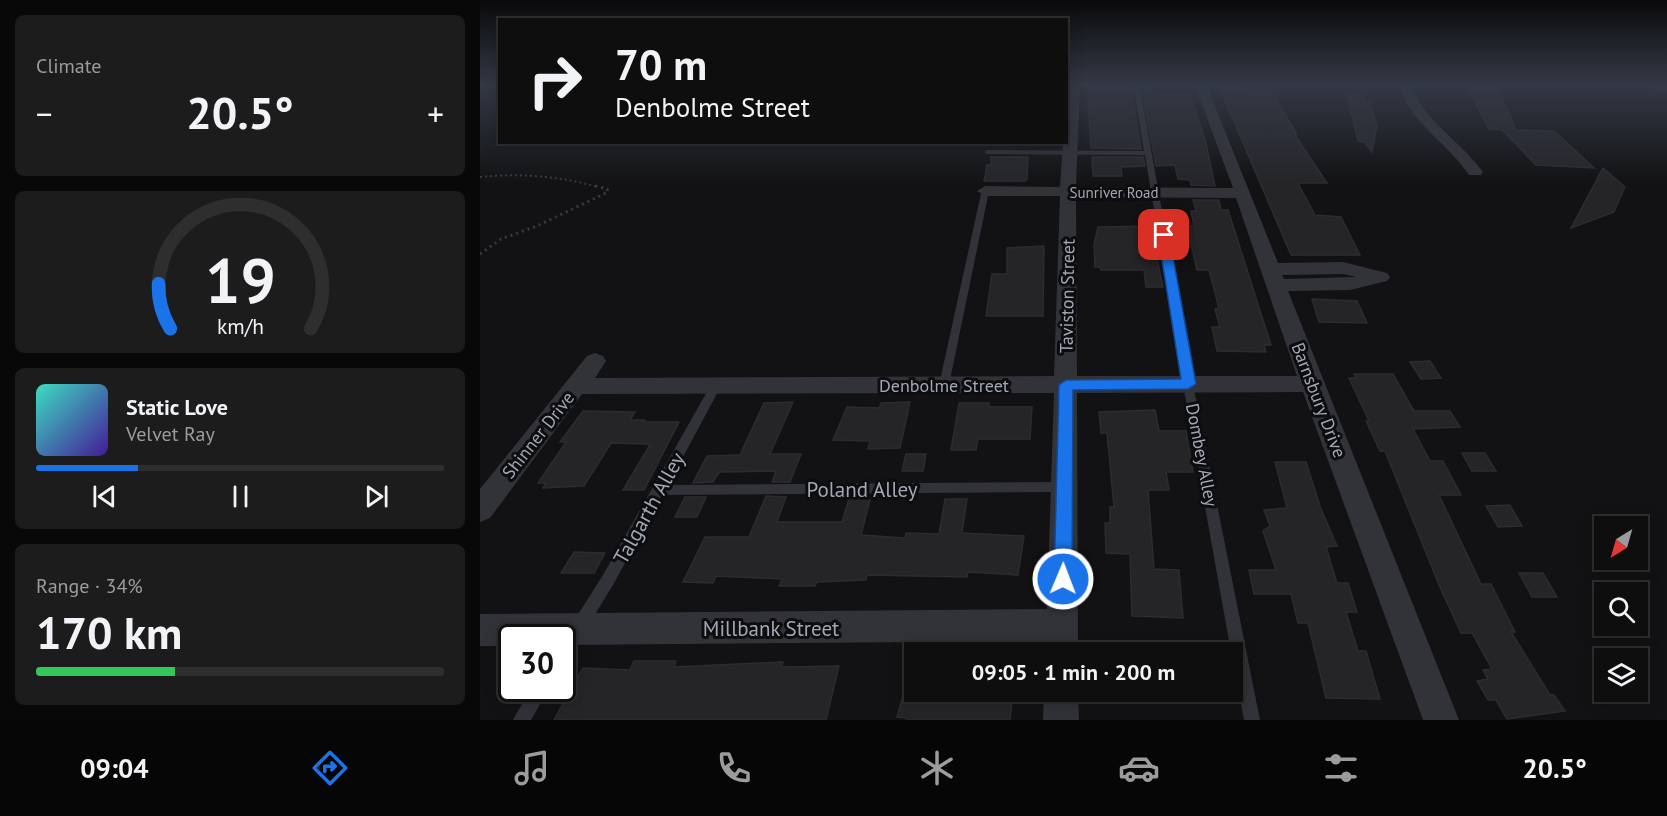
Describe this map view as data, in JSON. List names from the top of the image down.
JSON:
{
  "streets": {
    "street": [
      "Sunriver Road",
      "Taviston Street",
      "Denbolme Street",
      "Barnsbury Drive",
      "Shinner Drive",
      "Millbank Street"
    ],
    "lane": ["Dombey Alley", "Poland Alley", "Talgarth Alley"]
  },
  "crossings": [
    ["Sunriver Road", "Taviston Street"],
    ["Sunriver Road", "Barnsbury Drive"],
    ["Sunriver Road", "Dombey Alley"],
    ["Taviston Street", "Denbolme Street"],
    ["Taviston Street", "Poland Alley"],
    ["Taviston Street", "Millbank Street"],
    ["Denbolme Street", "Barnsbury Drive"],
    ["Denbolme Street", "Shinner Drive"],
    ["Denbolme Street", "Dombey Alley"],
    ["Denbolme Street", "Talgarth Alley"],
    ["Poland Alley", "Talgarth Alley"]
  ],
  "north": "bottom left",
  "page": {
    "tile": [
      "Climate",
      ["Range · 34%", "170 km"]
    ],
    "turn": ["70 m", "Denbolme Street"],
    "heat": ["−", "20.5°", "+"],
    "song": ["Static Love", "Velvet Ray"],
    "limit": "30",
    "trip": "09:05 · 1 min · 200 m",
    "tabs": ["09:04", "20.5°"],
    "gauge": ["19", "km/h"]
  }
}
